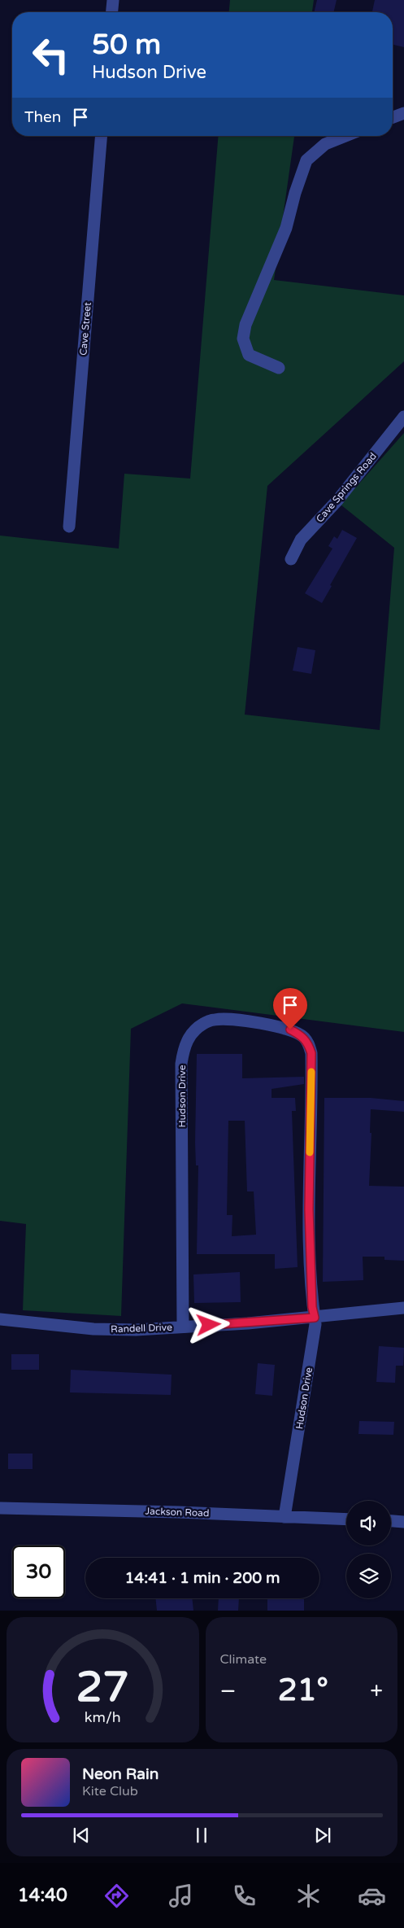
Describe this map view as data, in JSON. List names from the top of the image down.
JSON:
{
  "streets": {
    "street": [
      "Cave Street",
      "Cave Springs Road",
      "Hudson Drive",
      "Randell Drive",
      "Jackson Road"
    ]
  },
  "crossings": [
    ["Hudson Drive", "Randell Drive"],
    ["Hudson Drive", "Jackson Road"]
  ],
  "page": {
    "turn": ["50 m", "Hudson Drive"],
    "then": "Then",
    "limit": "30",
    "trip": "14:41 · 1 min · 200 m",
    "tile": "Climate",
    "heat": ["−", "21°", "+"],
    "song": ["Neon Rain", "Kite Club"],
    "tabs": "14:40",
    "gauge": ["27", "km/h"]
  }
}
